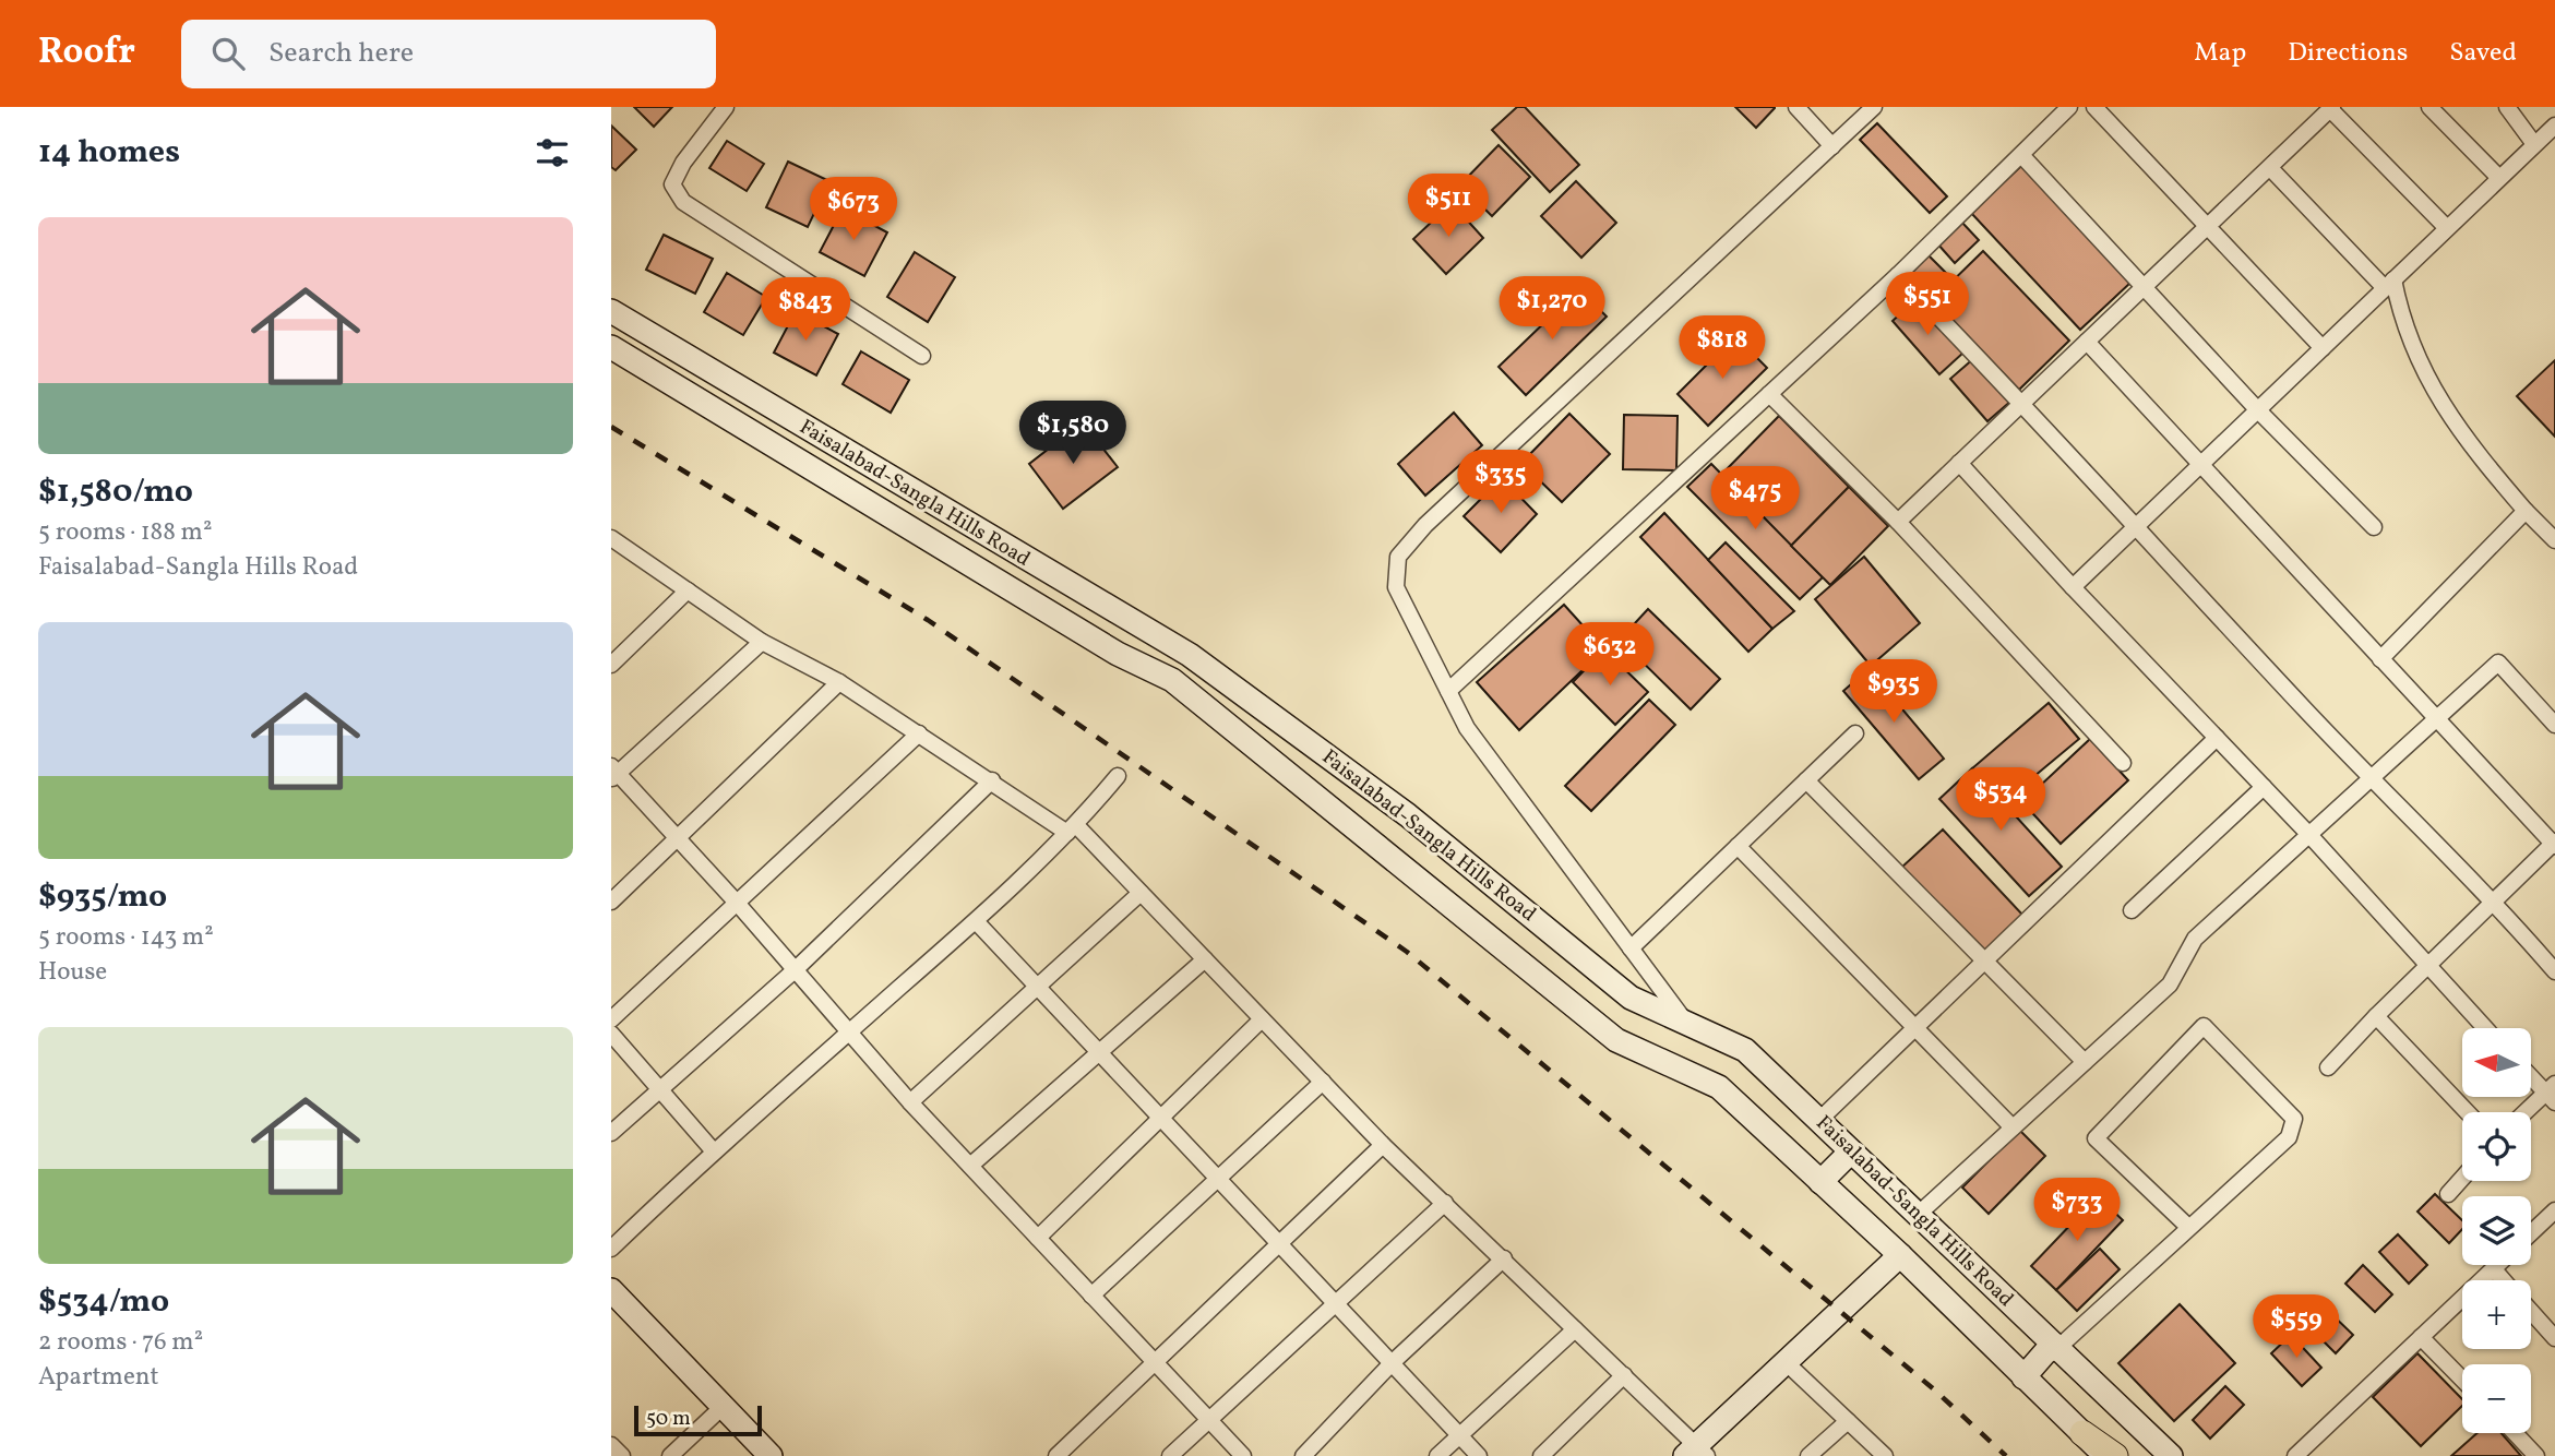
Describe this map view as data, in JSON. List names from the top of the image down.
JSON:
{
  "streets": {
    "main road": ["Faisalabad-Sangla Hills Road"]
  },
  "scale_bar": "50 m",
  "north": "left",
  "page": {
    "header": "Roofr",
    "search": "Search here",
    "nav": ["Map", "Directions", "Saved"],
    "heading": "14 homes",
    "price": [
      "$511",
      "$673",
      "$551",
      "$1,270",
      "$843",
      "$818",
      "$1,580",
      "$335",
      "$475",
      "$632",
      "$935",
      "$534",
      "$733",
      "$559"
    ],
    "list": [
      {
        "name": "$1,580/mo",
        "note": "5 rooms · 188 m² · Faisalabad-Sangla Hills Road"
      },
      {
        "name": "$935/mo",
        "note": "5 rooms · 143 m² · House"
      },
      {
        "name": "$534/mo",
        "note": "2 rooms · 76 m² · Apartment"
      }
    ],
    "map_buttons": ["+", "−"],
    "scale": "50 m"
  }
}
